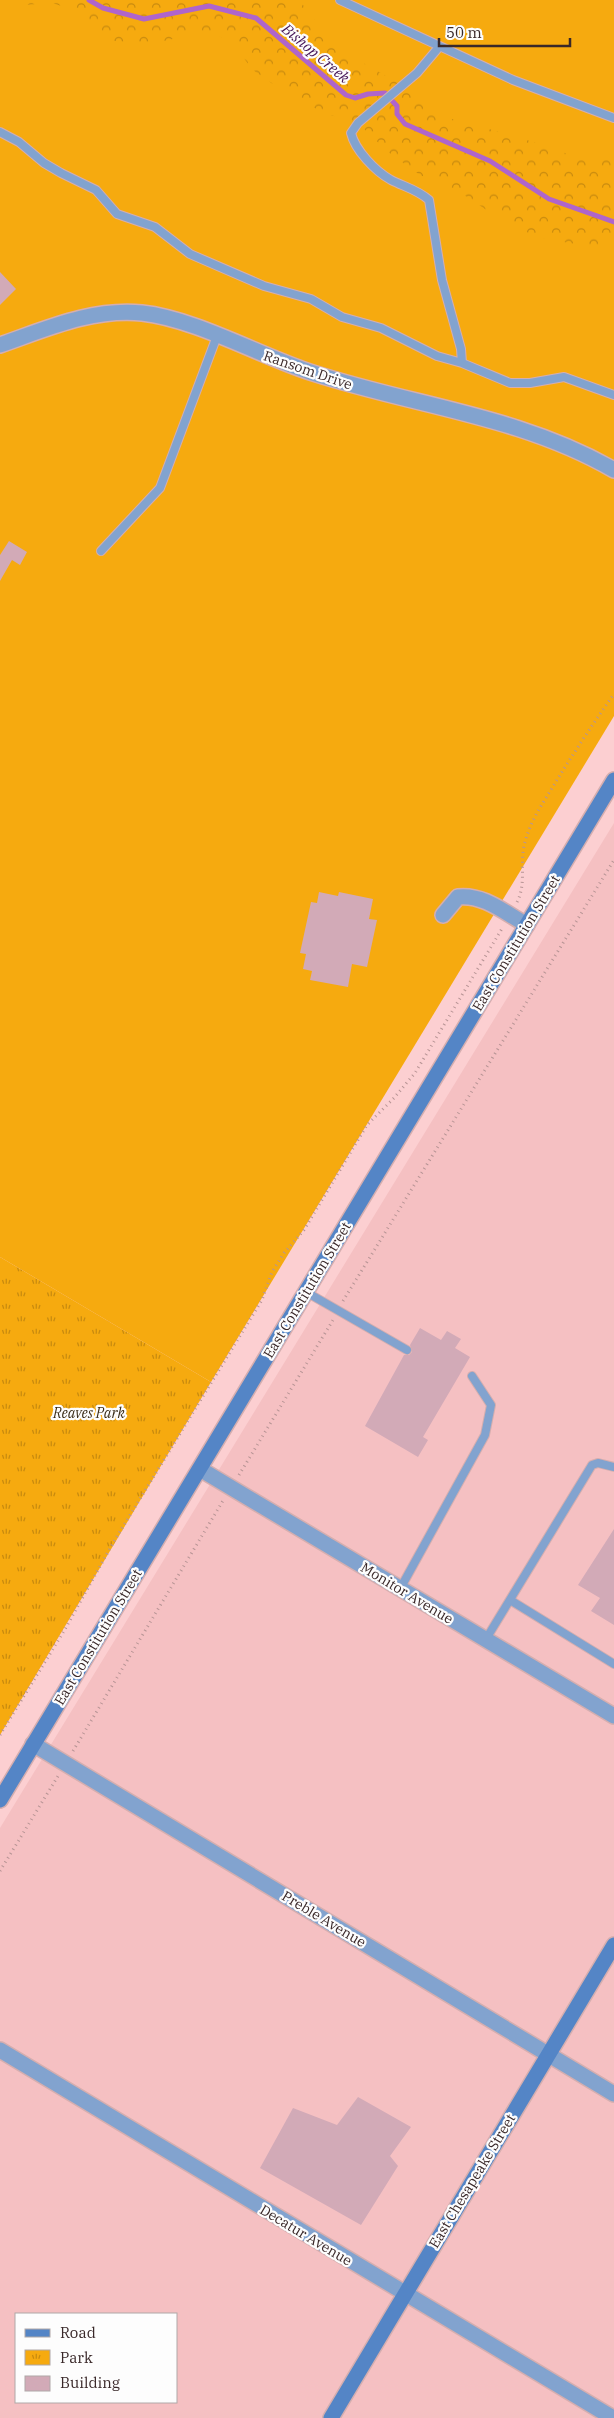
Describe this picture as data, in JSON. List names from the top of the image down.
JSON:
{
  "streets": {
    "main road": ["East Constitution Street", "East Chesapeake Street"],
    "street": [
      "Ransom Drive",
      "Monitor Avenue",
      "Preble Avenue",
      "Decatur Avenue"
    ]
  },
  "crossings": [
    ["East Constitution Street", "Monitor Avenue"],
    ["East Constitution Street", "Preble Avenue"],
    ["Preble Avenue", "East Chesapeake Street"],
    ["East Chesapeake Street", "Decatur Avenue"]
  ],
  "water": ["Bishop Creek"],
  "parks": ["Reaves Park"],
  "legend": ["Road", "Park", "Building"],
  "scale_bar": "50 m"
}
